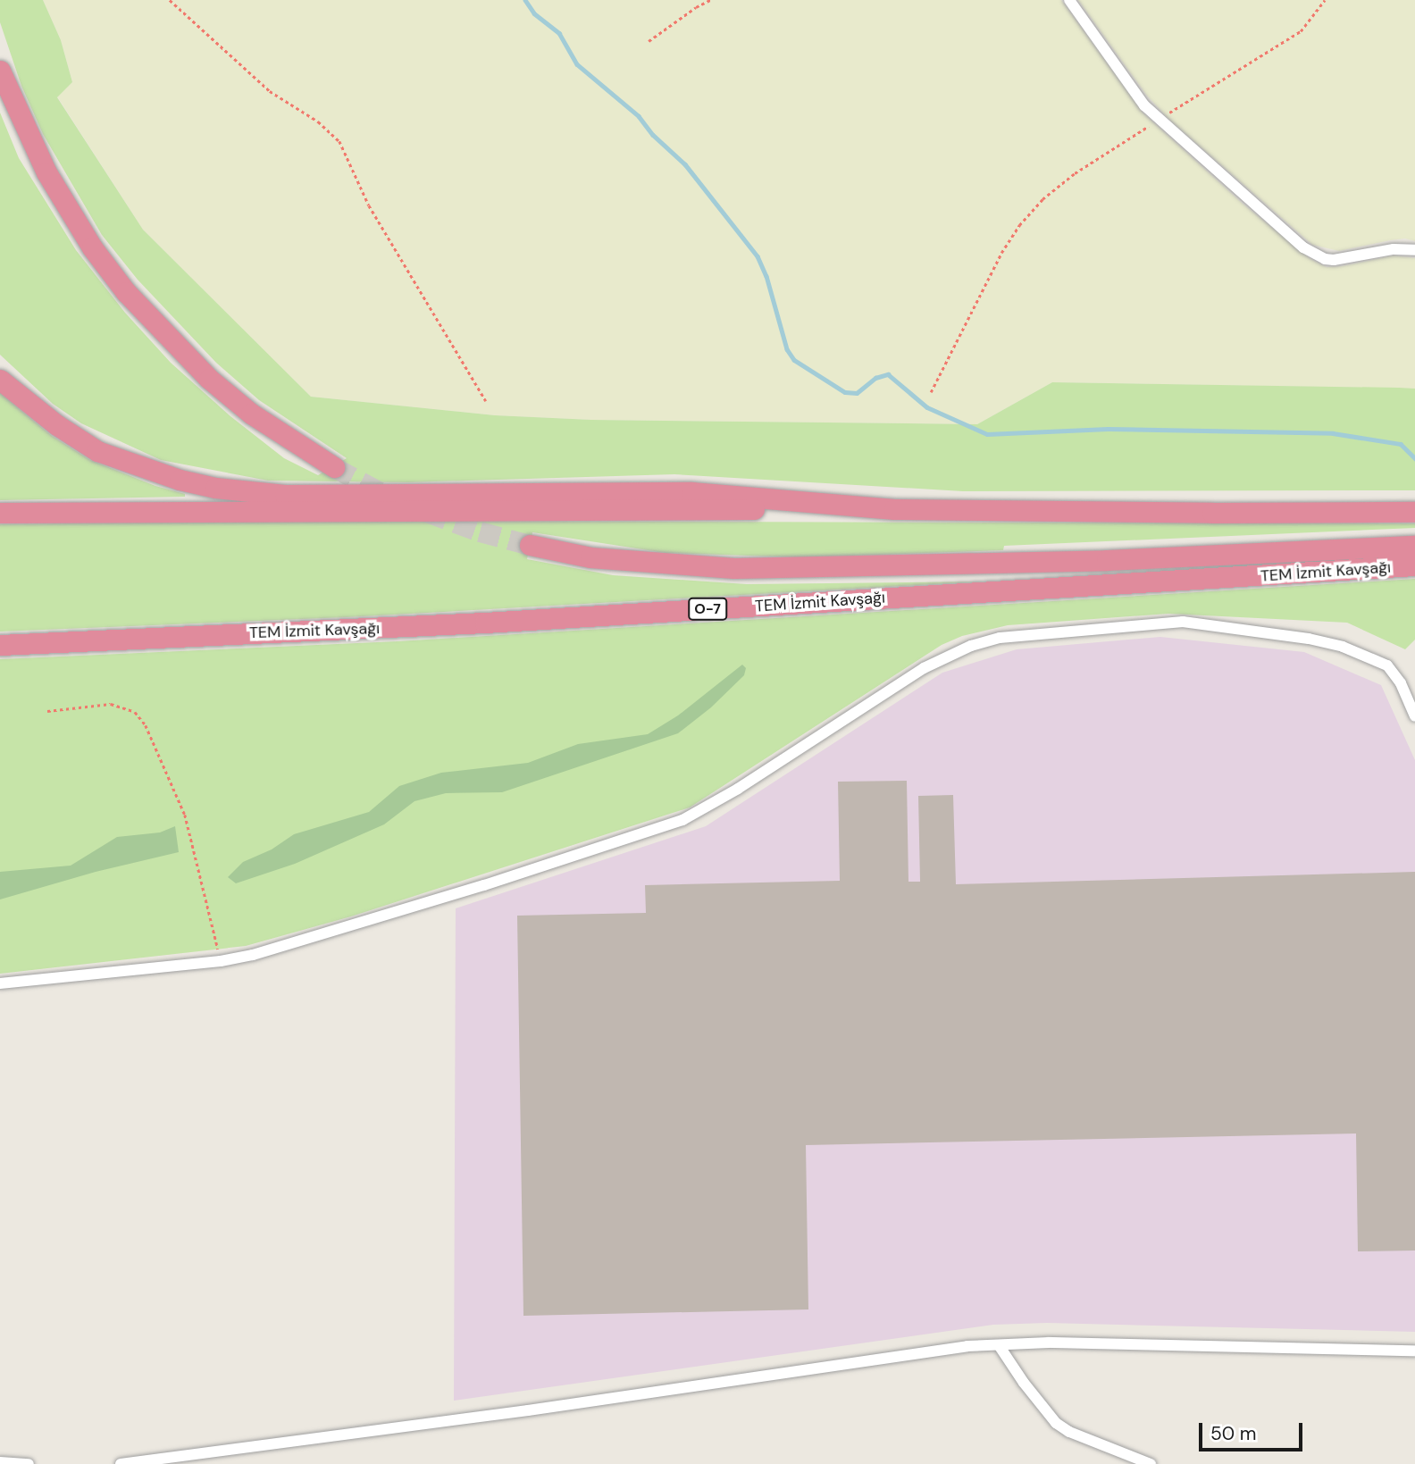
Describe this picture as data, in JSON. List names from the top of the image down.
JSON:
{
  "streets": {
    "highway": ["TEM İzmit Kavşağı", "O-7"]
  },
  "scale_bar": "50 m"
}
